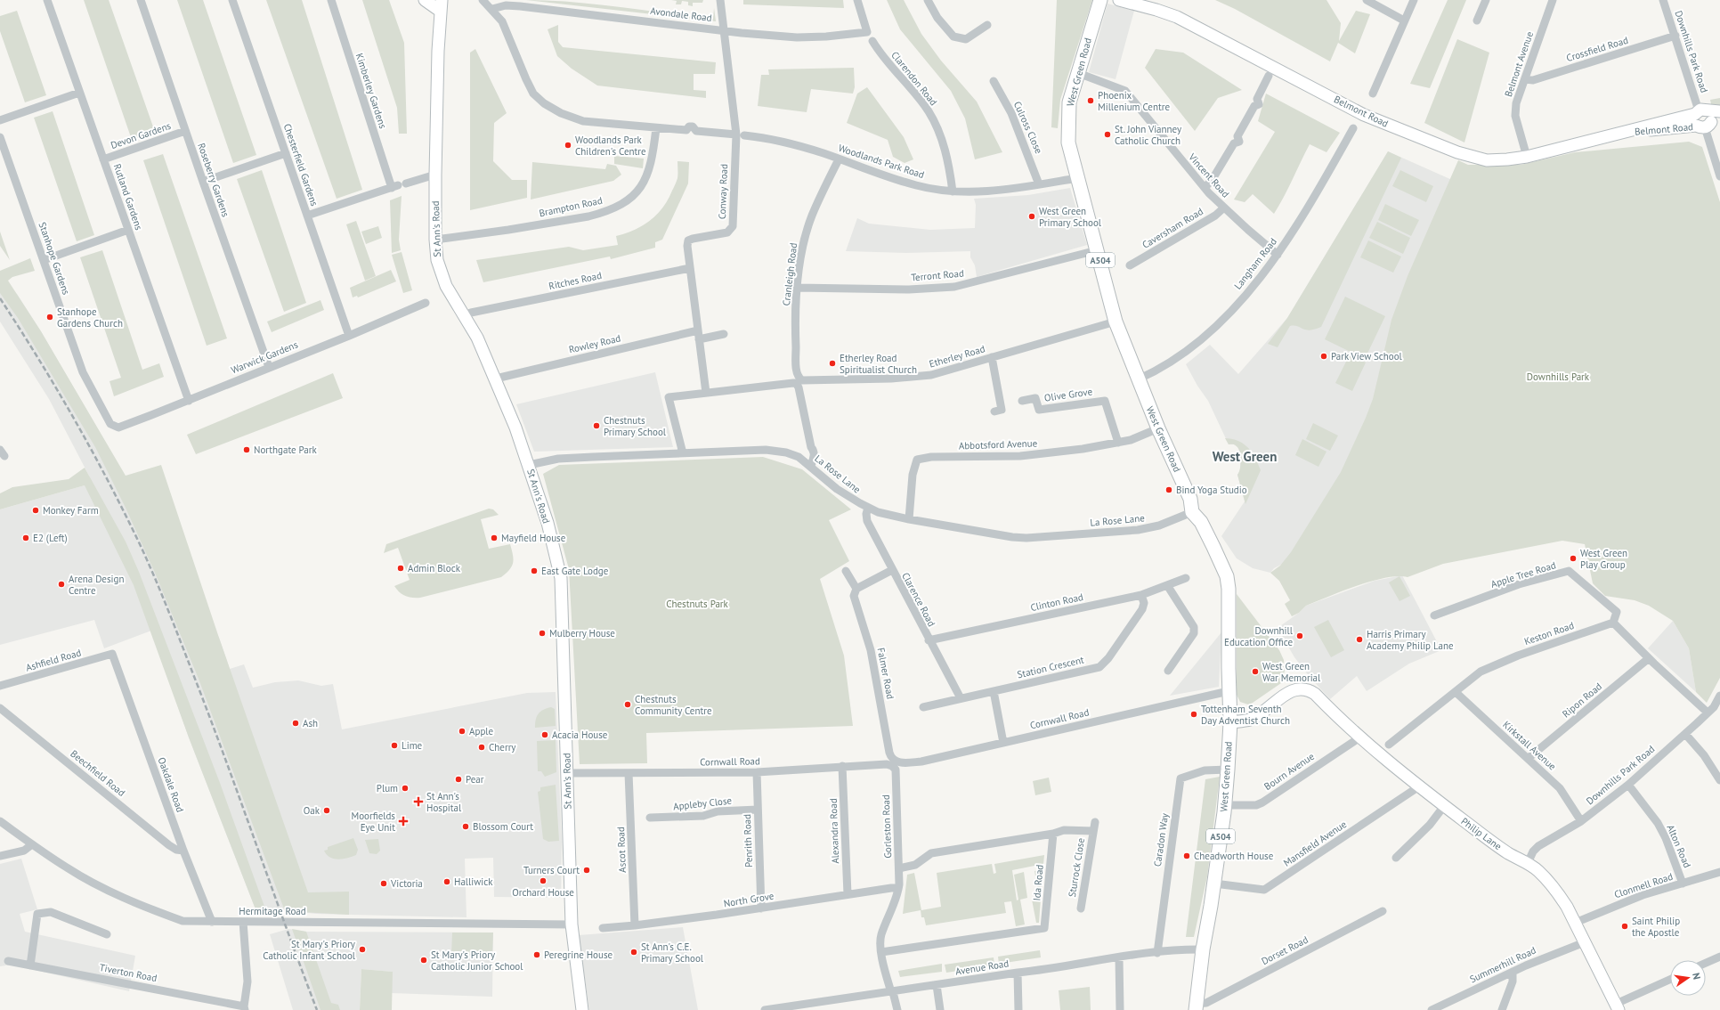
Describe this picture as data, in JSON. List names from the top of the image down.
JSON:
{
  "streets": {
    "main road": [
      "West Green Road",
      "Belmont Road",
      "St Ann's Road",
      "A504",
      "Philip Lane"
    ],
    "street": [
      "Avondale Road",
      "Crossfield Road",
      "Downhills Park Road",
      "Belmont Avenue",
      "Clarendon Road",
      "Kimberley Gardens",
      "Culross Close",
      "Devon Gardens",
      "Woodlands Park Road",
      "Chesterfield Gardens",
      "Vincent Road",
      "Roseberry Gardens",
      "Conway Road",
      "Rutland Gardens",
      "Brampton Road",
      "Caversham Road",
      "Stanhope Gardens",
      "Langham Road",
      "Cranleigh Road",
      "Terront Road",
      "Ritches Road",
      "Rowley Road",
      "Etherley Road",
      "Warwick Gardens",
      "Olive Grove",
      "Abbotsford Avenue",
      "La Rose Lane",
      "Apple Tree Road",
      "Clarence Road",
      "Clinton Road",
      "Keston Road",
      "Ashfield Road",
      "Station Crescent",
      "Falmer Road",
      "Ripon Road",
      "Cornwall Road",
      "Kirkstall Avenue",
      "Bourn Avenue",
      "Beechfield Road",
      "Oakdale Road",
      "Appleby Close",
      "Gorleston Road",
      "Alexandra Road",
      "Caradon Way",
      "Penrith Road",
      "Mansfield Avenue",
      "Alton Road",
      "Ascot Road",
      "Sturrock Close",
      "Ida Road",
      "Clonmell Road",
      "North Grove",
      "Hermitage Road",
      "Dorset Road",
      "Summerhill Road",
      "Avenue Road",
      "Tiverton Road"
    ]
  },
  "crossings": [
    ["Avondale Road", "Woodlands Park Road"],
    ["Avondale Road", "Conway Road"],
    ["Crossfield Road", "Downhills Park Road"],
    ["Crossfield Road", "Belmont Avenue"],
    ["Downhills Park Road", "Belmont Road"],
    ["Downhills Park Road", "Kirkstall Avenue"],
    ["Downhills Park Road", "Philip Lane"],
    ["Downhills Park Road", "Alton Road"],
    ["Belmont Avenue", "Belmont Road"],
    ["West Green Road", "Woodlands Park Road"],
    ["West Green Road", "Vincent Road"],
    ["West Green Road", "Langham Road"],
    ["West Green Road", "Terront Road"],
    ["West Green Road", "Etherley Road"],
    ["West Green Road", "Abbotsford Avenue"],
    ["West Green Road", "La Rose Lane"],
    ["West Green Road", "Cornwall Road"],
    ["West Green Road", "Bourn Avenue"],
    ["West Green Road", "Philip Lane"],
    ["West Green Road", "Caradon Way"],
    ["West Green Road", "Mansfield Avenue"],
    ["West Green Road", "Dorset Road"],
    ["West Green Road", "Avenue Road"],
    ["Clarendon Road", "Woodlands Park Road"],
    ["Culross Close", "Woodlands Park Road"],
    ["Devon Gardens", "Roseberry Gardens"],
    ["Devon Gardens", "Rutland Gardens"],
    ["Woodlands Park Road", "Conway Road"],
    ["Woodlands Park Road", "Brampton Road"],
    ["Woodlands Park Road", "Cranleigh Road"],
    ["Chesterfield Gardens", "Warwick Gardens"],
    ["Vincent Road", "Caversham Road"],
    ["Vincent Road", "Langham Road"],
    ["Roseberry Gardens", "Warwick Gardens"],
    ["Conway Road", "Ritches Road"],
    ["Conway Road", "Rowley Road"],
    ["Conway Road", "Etherley Road"],
    ["Rutland Gardens", "Warwick Gardens"],
    ["Brampton Road", "St Ann's Road"],
    ["St Ann's Road", "Ritches Road"],
    ["St Ann's Road", "Rowley Road"],
    ["St Ann's Road", "La Rose Lane"],
    ["St Ann's Road", "Cornwall Road"],
    ["St Ann's Road", "Hermitage Road"],
    ["Stanhope Gardens", "Warwick Gardens"],
    ["Cranleigh Road", "Terront Road"],
    ["Cranleigh Road", "Etherley Road"],
    ["Cranleigh Road", "La Rose Lane"],
    ["Etherley Road", "La Rose Lane"],
    ["Olive Grove", "Abbotsford Avenue"],
    ["Abbotsford Avenue", "La Rose Lane"],
    ["La Rose Lane", "Clarence Road"],
    ["Apple Tree Road", "Keston Road"],
    ["Clarence Road", "Clinton Road"],
    ["Clarence Road", "Station Crescent"],
    ["Clinton Road", "Station Crescent"],
    ["Keston Road", "Kirkstall Avenue"],
    ["Ashfield Road", "Oakdale Road"],
    ["Falmer Road", "Cornwall Road"],
    ["Falmer Road", "Gorleston Road"],
    ["Ripon Road", "Kirkstall Avenue"],
    ["Cornwall Road", "Gorleston Road"],
    ["Cornwall Road", "Alexandra Road"],
    ["Cornwall Road", "Penrith Road"],
    ["Cornwall Road", "Ascot Road"],
    ["Bourn Avenue", "Philip Lane"],
    ["Beechfield Road", "Oakdale Road"],
    ["Oakdale Road", "Hermitage Road"],
    ["Appleby Close", "Penrith Road"],
    ["Gorleston Road", "Ida Road"],
    ["Gorleston Road", "North Grove"],
    ["Gorleston Road", "Avenue Road"],
    ["Alexandra Road", "North Grove"],
    ["Philip Lane", "Mansfield Avenue"],
    ["Philip Lane", "Clonmell Road"],
    ["Philip Lane", "Summerhill Road"],
    ["Caradon Way", "Avenue Road"],
    ["Penrith Road", "North Grove"],
    ["Alton Road", "Clonmell Road"],
    ["Ascot Road", "North Grove"],
    ["Sturrock Close", "Ida Road"]
  ],
  "districts": ["West Green"],
  "parks": ["Downhills Park", "Chestnuts Park"],
  "places": {
    "other": [
      "Phoenix Millenium Centre",
      "St. John Vianney Catholic Church",
      "Woodlands Park Children's Centre",
      "West Green Primary School",
      "Stanhope Gardens Church",
      "Park View School",
      "Etherley Road Spiritualist Church",
      "Chestnuts Primary School",
      "Northgate Park",
      "Bind Yoga Studio",
      "Monkey Farm",
      "E2 (Left)",
      "Mayfield House",
      "West Green Play Group",
      "Admin Block",
      "East Gate Lodge",
      "Arena Design Centre",
      "Mulberry House",
      "Downhill Education Office",
      "Harris Primary Academy Philip Lane",
      "West Green War Memorial",
      "Chestnuts Community Centre",
      "Tottenham Seventh Day Adventist Church",
      "Ash",
      "Apple",
      "Acacia House",
      "Lime",
      "Cherry",
      "Pear",
      "Plum",
      "Oak",
      "Blossom Court",
      "Cheadworth House",
      "Turners Court",
      "Orchard House",
      "Halliwick",
      "Victoria",
      "Saint Philip the Apostle",
      "St Mary's Priory Catholic Infant School",
      "St Ann's C.E. Primary School",
      "Peregrine House",
      "St Mary's Priory Catholic Junior School"
    ],
    "health": ["St Ann's Hospital", "Moorfields Eye Unit"]
  },
  "north": "right"
}
